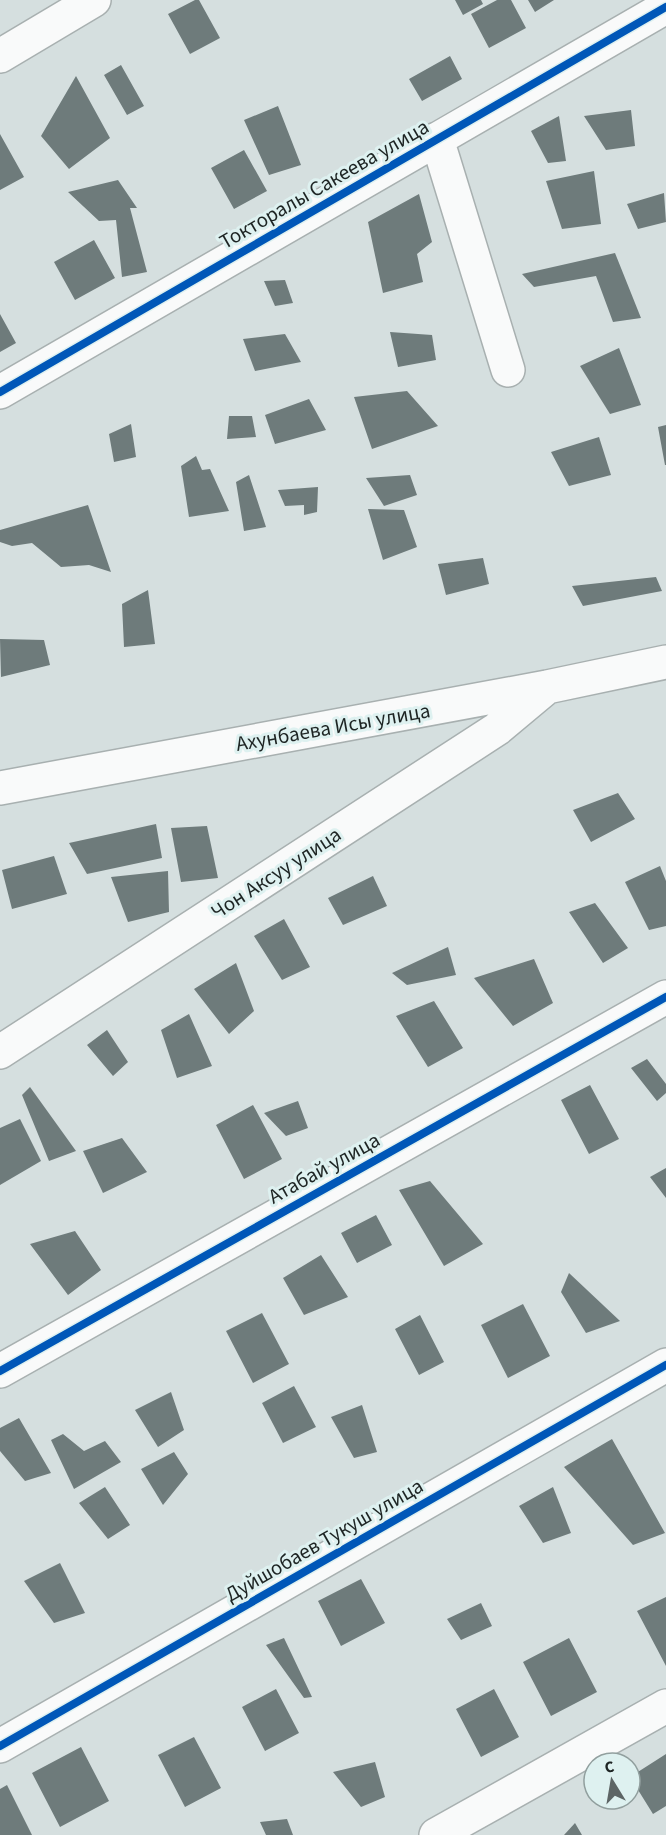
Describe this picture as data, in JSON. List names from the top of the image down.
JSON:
{
  "streets": {
    "street": [
      "Токторалы Сакеева улица",
      "Ахунбаева Исы улица",
      "Чон Аксуу улица",
      "Атабай улица",
      "Дуйшобаев Тукуш улица"
    ]
  },
  "crossings": [
    ["Ахунбаева Исы улица", "Чон Аксуу улица"]
  ],
  "north": "top"
}
